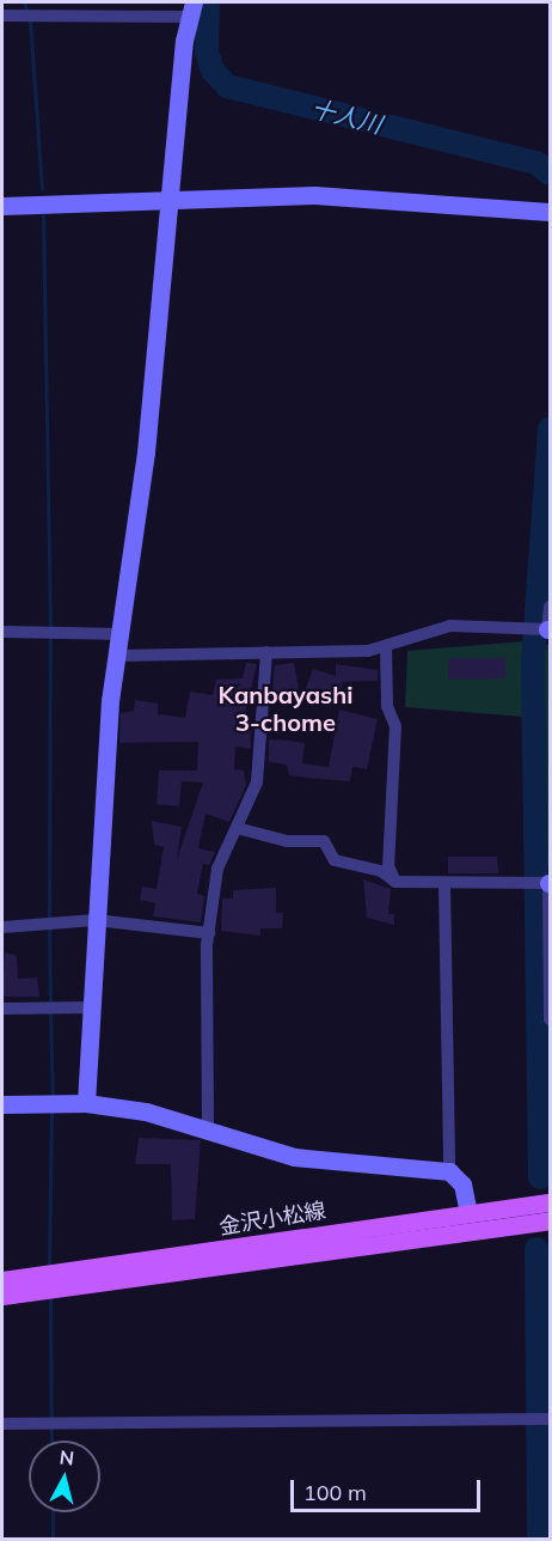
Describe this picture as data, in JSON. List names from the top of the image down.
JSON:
{
  "streets": {
    "main road": ["金沢小松線"]
  },
  "districts": ["Kanbayashi 3-chome"],
  "water": ["十人川"],
  "scale_bar": "100 m",
  "north": "top"
}
